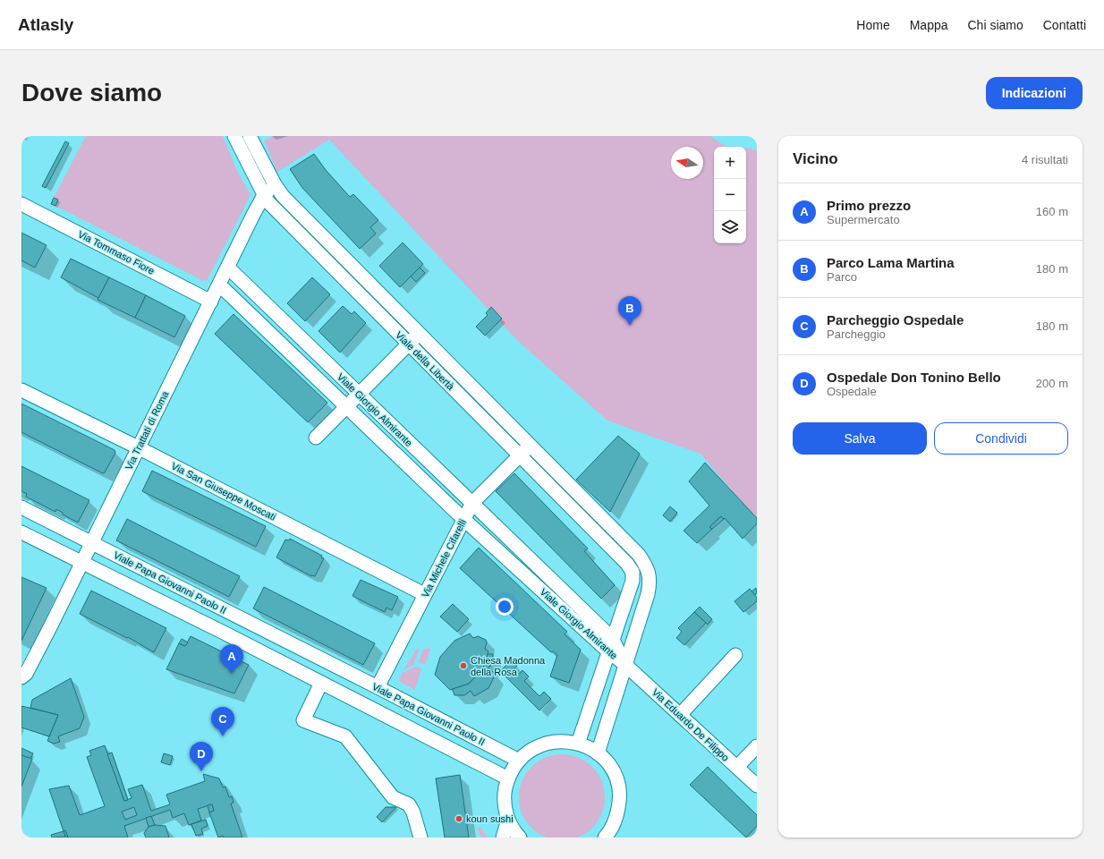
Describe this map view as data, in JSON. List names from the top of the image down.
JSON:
{
  "streets": {
    "street": [
      "Via Tommaso Fiore",
      "Viale della Libertà",
      "Viale Giorgio Almirante",
      "Via Trattati di Roma",
      "Via San Giuseppe Moscati",
      "Via Michele Cifarelli",
      "Viale Papa Giovanni Paolo II",
      "Via Eduardo De Filippo"
    ]
  },
  "crossings": [
    ["Via Tommaso Fiore", "Via Trattati di Roma"],
    ["Viale della Libertà", "Via Trattati di Roma"],
    ["Viale della Libertà", "Via Michele Cifarelli"],
    ["Viale Giorgio Almirante", "Via Trattati di Roma"],
    ["Viale Giorgio Almirante", "Via Michele Cifarelli"],
    ["Viale Giorgio Almirante", "Via Eduardo De Filippo"],
    ["Via Trattati di Roma", "Via San Giuseppe Moscati"],
    ["Via Trattati di Roma", "Viale Papa Giovanni Paolo II"],
    ["Via San Giuseppe Moscati", "Via Michele Cifarelli"],
    ["Via Michele Cifarelli", "Viale Papa Giovanni Paolo II"]
  ],
  "places": ["Chiesa Madonna della Rosa", "koun sushi"],
  "north": "left",
  "page": {
    "header": "Atlasly",
    "nav": [
      "Home",
      "Mappa",
      "Chi siamo",
      "Contatti"
    ],
    "buttons": [
      "Indicazioni",
      ["Salva", "Condividi"]
    ],
    "title": "Dove siamo",
    "heading": ["Vicino", "4 risultati"],
    "map_buttons": ["+", "−"],
    "list": [
      {
        "mark": "A",
        "name": "Primo prezzo",
        "note": "Supermercato",
        "value": "160 m"
      },
      {
        "mark": "B",
        "name": "Parco Lama Martina",
        "note": "Parco",
        "value": "180 m"
      },
      {
        "mark": "C",
        "name": "Parcheggio Ospedale",
        "note": "Parcheggio",
        "value": "180 m"
      },
      {
        "mark": "D",
        "name": "Ospedale Don Tonino Bello",
        "note": "Ospedale",
        "value": "200 m"
      }
    ],
    "pins": [
      "B",
      "A",
      "C",
      "D"
    ]
  }
}
